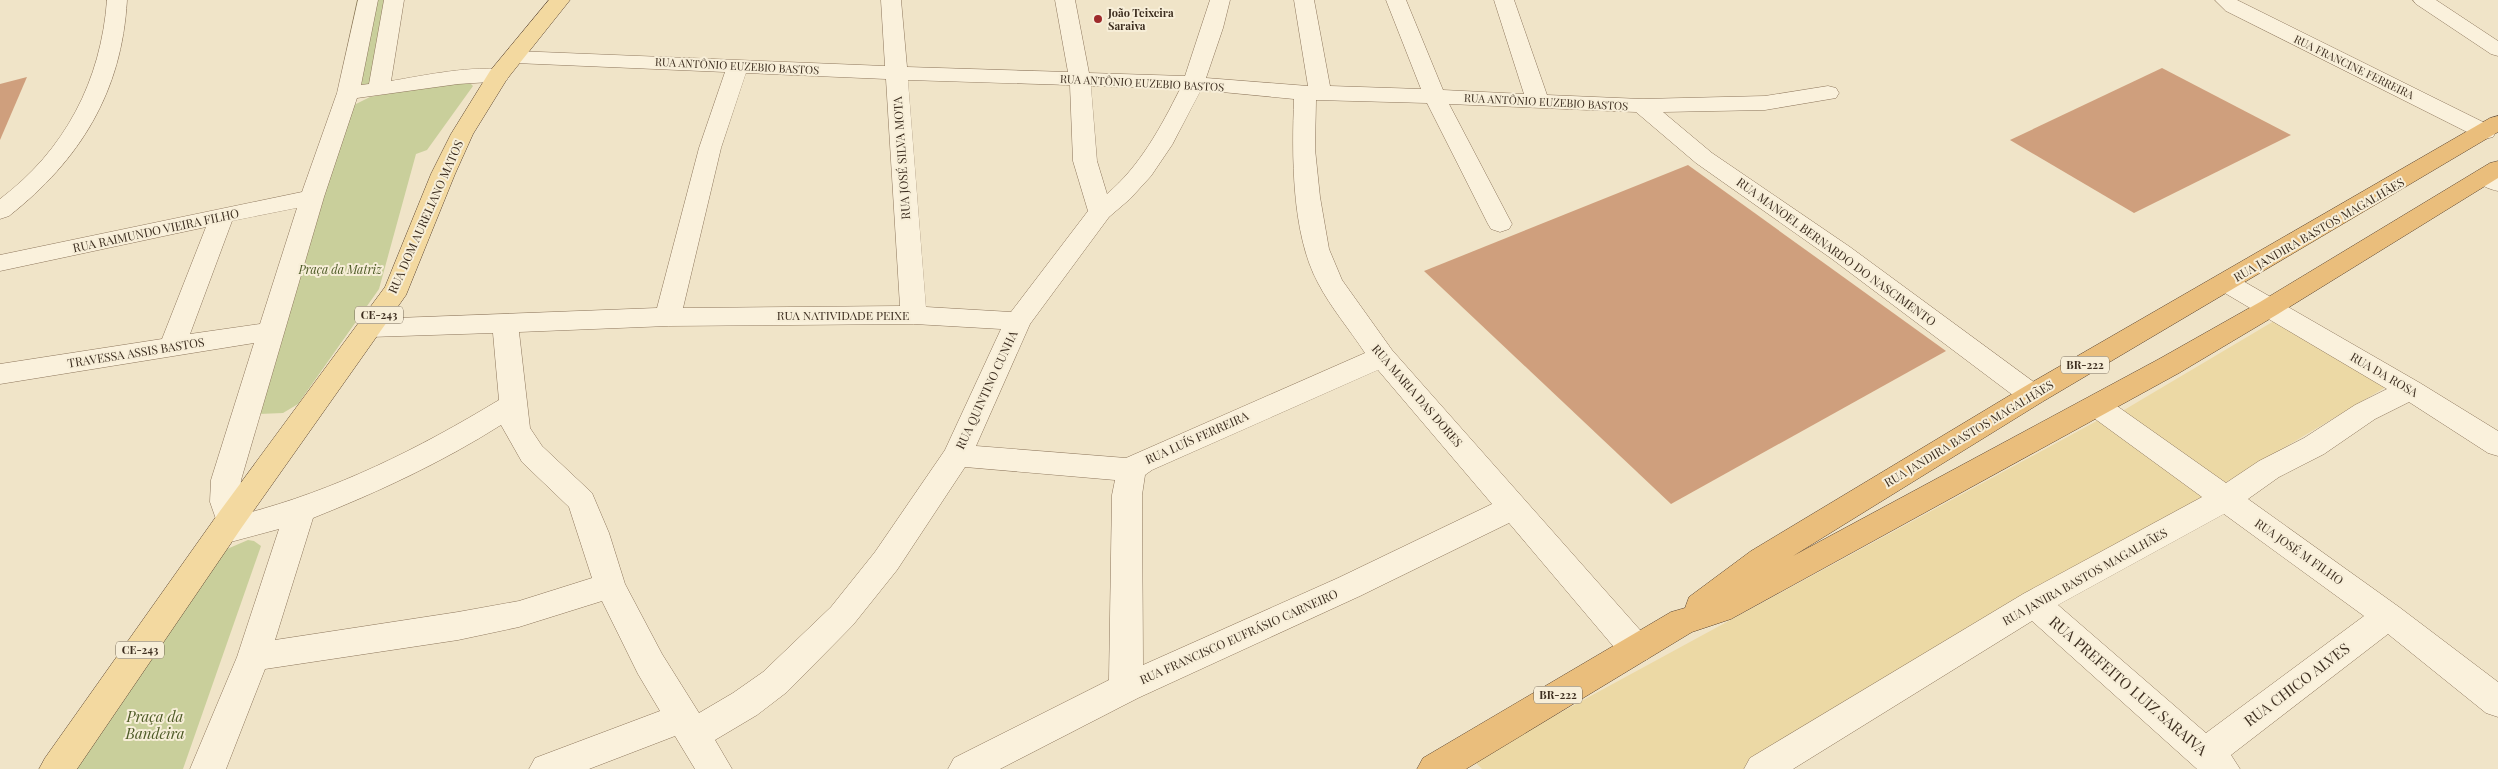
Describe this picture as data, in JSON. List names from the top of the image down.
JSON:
{
  "streets": {
    "highway": ["RUA JANDIRA BASTOS MAGALHÃES", "BR-222"],
    "main road": ["RUA DOM AURELIANO MATOS", "CE-243"],
    "street": [
      "RUA ANTÔNIO EUZEBIO BASTOS",
      "RUA FRANCINE FERREIRA",
      "RUA JOSÉ SILVA MOTA",
      "RUA RAIMUNDO VIEIRA FILHO",
      "RUA MANOEL BERNARDO DO NASCIMENTO",
      "RUA NATIVIDADE PEIXE",
      "TRAVESSA ASSIS BASTOS",
      "RUA DA ROSA",
      "RUA QUINTINO CUNHA",
      "RUA MARIA DAS DORES",
      "RUA LUÍS FERREIRA",
      "RUA JOSÉ M FILHO",
      "RUA JANIRA BASTOS MAGALHÃES",
      "RUA FRANCISCO EUFRÁSIO CARNEIRO",
      "RUA CHICO ALVES",
      "RUA PREFEITO LUIZ SARAIVA"
    ]
  },
  "crossings": [
    ["RUA ANTÔNIO EUZEBIO BASTOS", "RUA JOSÉ SILVA MOTA"],
    ["RUA ANTÔNIO EUZEBIO BASTOS", "RUA DOM AURELIANO MATOS"],
    ["RUA ANTÔNIO EUZEBIO BASTOS", "RUA MANOEL BERNARDO DO NASCIMENTO"],
    ["RUA ANTÔNIO EUZEBIO BASTOS", "RUA QUINTINO CUNHA"],
    ["RUA ANTÔNIO EUZEBIO BASTOS", "RUA MARIA DAS DORES"],
    ["RUA FRANCINE FERREIRA", "RUA JANDIRA BASTOS MAGALHÃES"],
    ["RUA JOSÉ SILVA MOTA", "RUA NATIVIDADE PEIXE"],
    ["RUA DOM AURELIANO MATOS", "CE-243"],
    ["RUA DOM AURELIANO MATOS", "RUA NATIVIDADE PEIXE"],
    ["RUA JANDIRA BASTOS MAGALHÃES", "RUA MANOEL BERNARDO DO NASCIMENTO"],
    ["RUA JANDIRA BASTOS MAGALHÃES", "RUA DA ROSA"],
    ["RUA JANDIRA BASTOS MAGALHÃES", "RUA MARIA DAS DORES"],
    ["RUA JANDIRA BASTOS MAGALHÃES", "RUA JOSÉ M FILHO"],
    ["RUA NATIVIDADE PEIXE", "RUA QUINTINO CUNHA"],
    ["RUA DA ROSA", "RUA JANIRA BASTOS MAGALHÃES"],
    ["RUA MARIA DAS DORES", "RUA LUÍS FERREIRA"],
    ["RUA MARIA DAS DORES", "RUA FRANCISCO EUFRÁSIO CARNEIRO"],
    ["RUA LUÍS FERREIRA", "RUA FRANCISCO EUFRÁSIO CARNEIRO"],
    ["RUA JOSÉ M FILHO", "RUA JANIRA BASTOS MAGALHÃES"],
    ["RUA JOSÉ M FILHO", "RUA CHICO ALVES"],
    ["RUA JANIRA BASTOS MAGALHÃES", "RUA PREFEITO LUIZ SARAIVA"],
    ["RUA CHICO ALVES", "RUA PREFEITO LUIZ SARAIVA"]
  ],
  "parks": ["Praça da Matriz", "Praça da Bandeira"],
  "places": ["João Teixeira Saraiva"]
}
